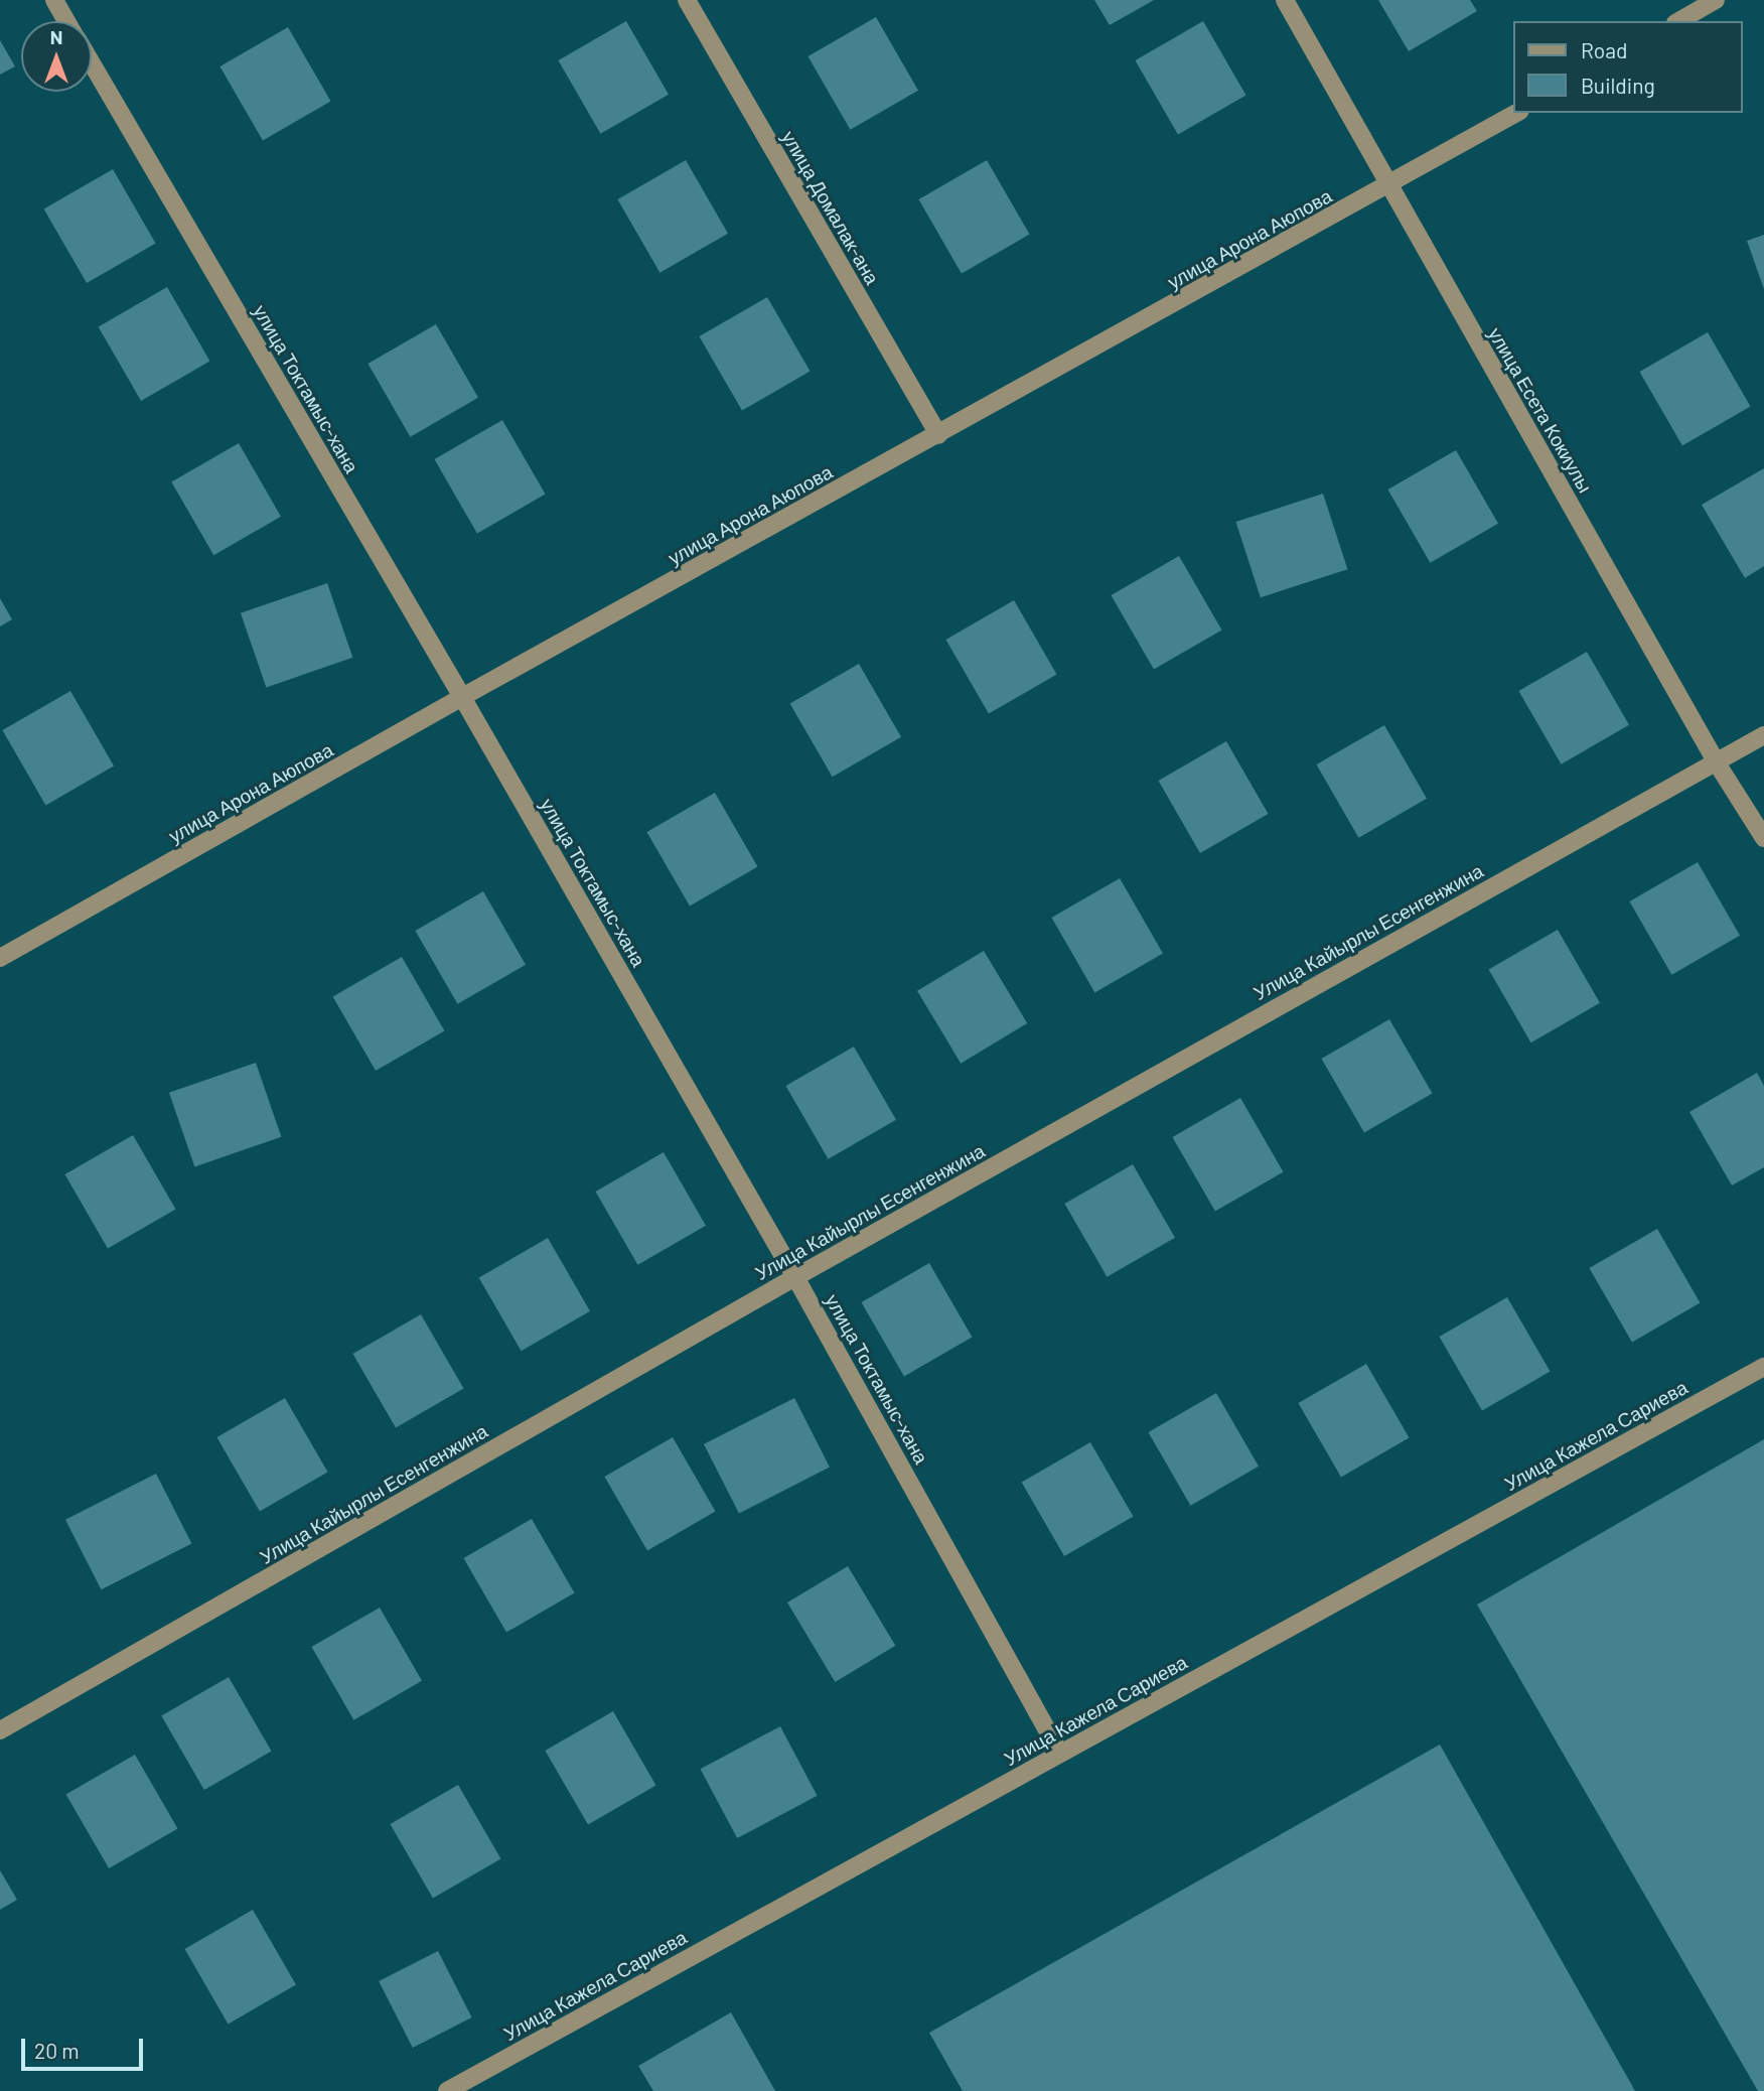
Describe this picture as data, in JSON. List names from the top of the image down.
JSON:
{
  "streets": {
    "street": [
      "улица Домалак-ана",
      "улица Арона Аюпова",
      "улица Токтамыс-хана",
      "улица Есета Кокиулы",
      "Улица Кайырлы Есенгенжина",
      "Улица Кажела Сариева"
    ]
  },
  "crossings": [
    ["улица Домалак-ана", "улица Арона Аюпова"],
    ["улица Арона Аюпова", "улица Токтамыс-хана"],
    ["улица Арона Аюпова", "улица Есета Кокиулы"],
    ["улица Токтамыс-хана", "Улица Кайырлы Есенгенжина"],
    ["улица Токтамыс-хана", "Улица Кажела Сариева"],
    ["улица Есета Кокиулы", "Улица Кайырлы Есенгенжина"]
  ],
  "legend": ["Road", "Building"],
  "scale_bar": "20 m",
  "north": "top"
}
